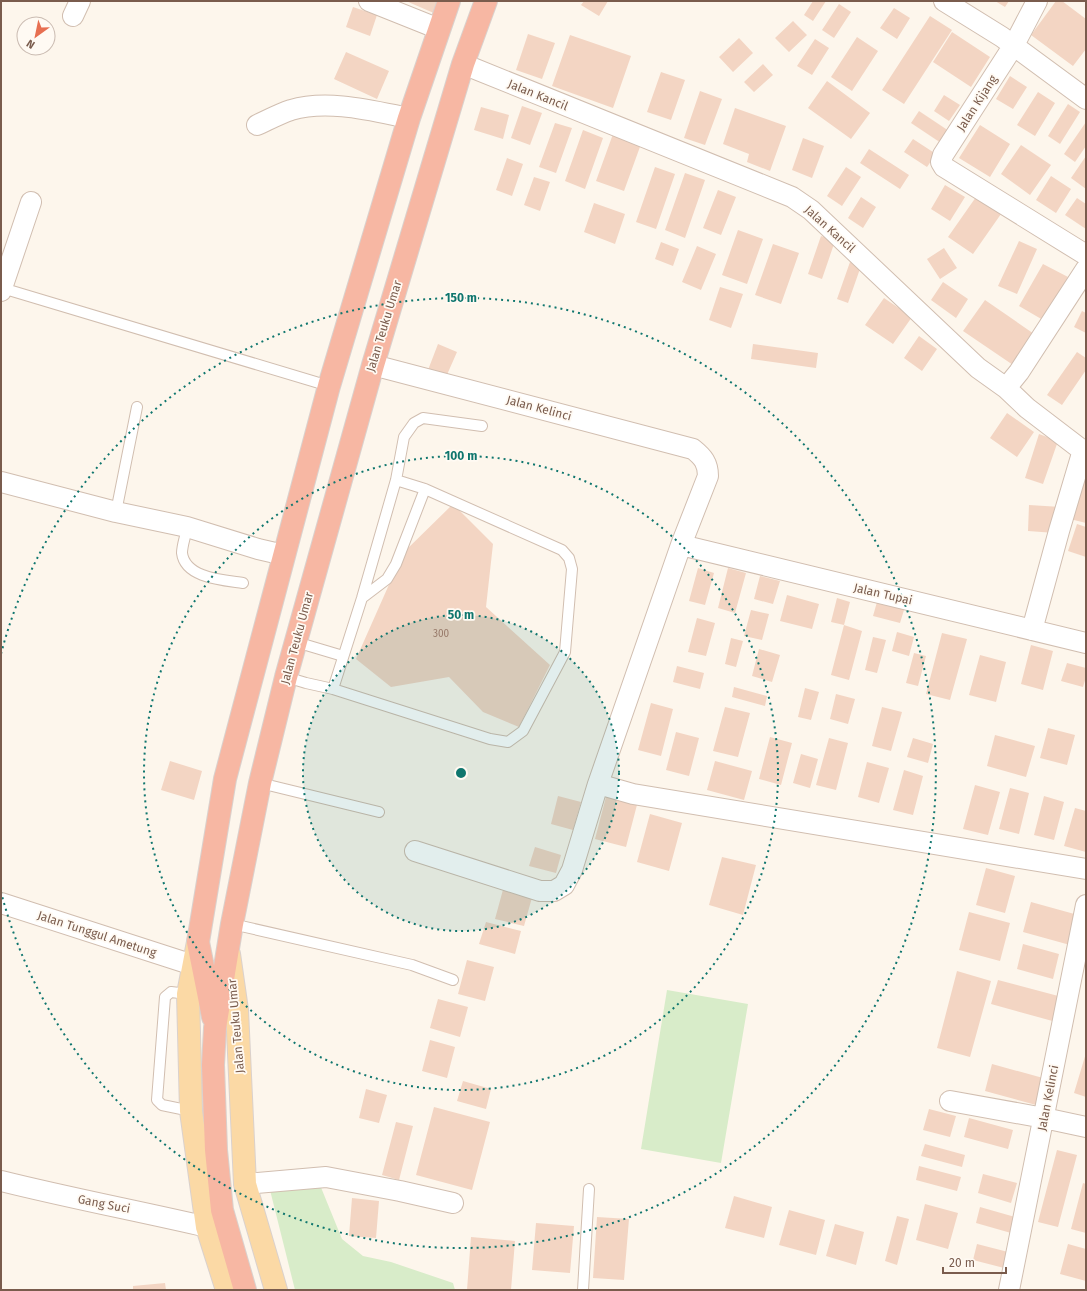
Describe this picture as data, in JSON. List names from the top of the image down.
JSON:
{
  "streets": {
    "highway": ["Jalan Teuku Umar"],
    "street": [
      "Jalan Kancil",
      "Jalan Kijang",
      "Jalan Kelinci",
      "Jalan Tupai",
      "Jalan Tunggul Ametung",
      "Gang Suci"
    ]
  },
  "crossings": [
    ["Jalan Kancil", "Jalan Teuku Umar"],
    ["Jalan Teuku Umar", "Jalan Kelinci"],
    ["Jalan Kelinci", "Jalan Tupai"]
  ],
  "house_numbers": ["300"],
  "scale_bar": "20 m",
  "north": "bottom left",
  "rings": ["150 m", "100 m", "50 m"]
}
